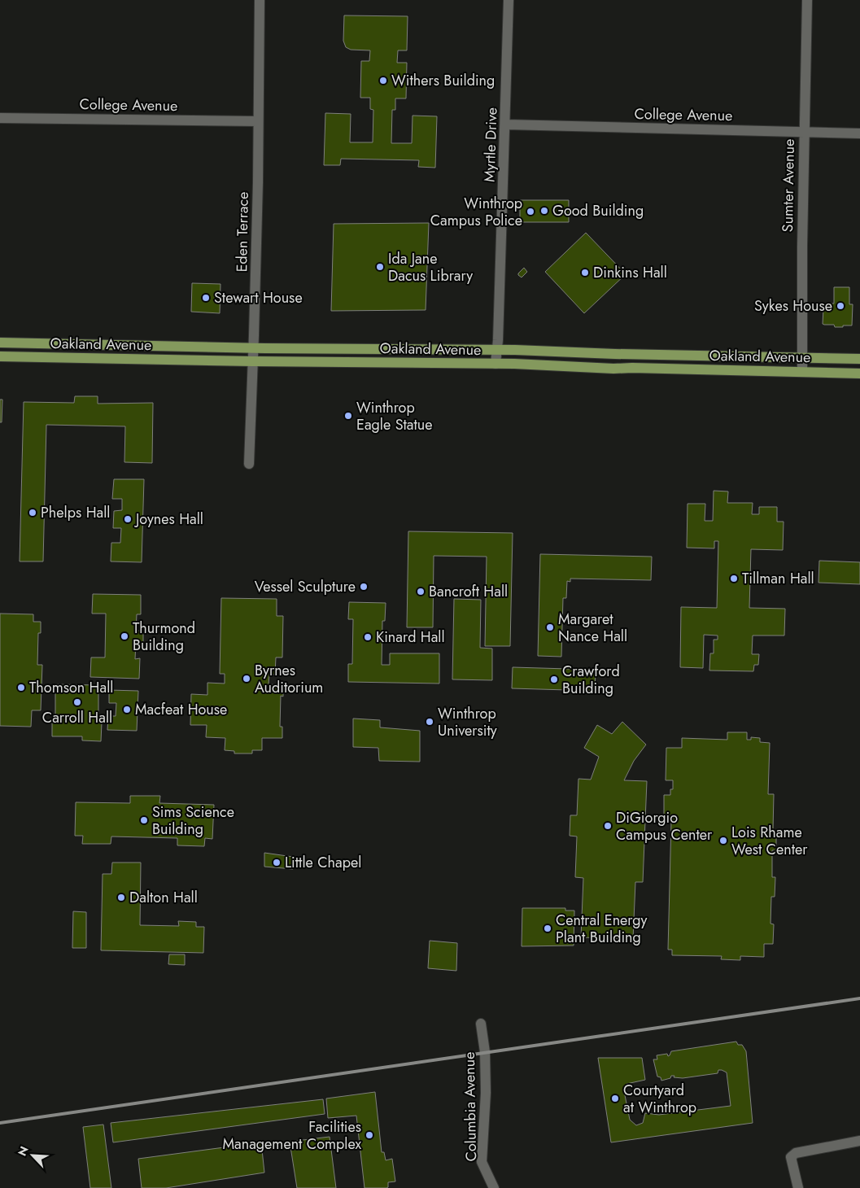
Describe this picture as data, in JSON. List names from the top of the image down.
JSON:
{
  "streets": {
    "main road": ["Oakland Avenue"],
    "street": [
      "College Avenue",
      "Myrtle Drive",
      "Sumter Avenue",
      "Eden Terrace",
      "Columbia Avenue"
    ]
  },
  "crossings": [
    ["College Avenue", "Myrtle Drive"],
    ["College Avenue", "Sumter Avenue"],
    ["College Avenue", "Eden Terrace"],
    ["Myrtle Drive", "Oakland Avenue"],
    ["Sumter Avenue", "Oakland Avenue"],
    ["Eden Terrace", "Oakland Avenue"]
  ],
  "places": [
    "Withers Building",
    "Good Building",
    "Winthrop Campus Police",
    "Ida Jane Dacus Library",
    "Dinkins Hall",
    "Stewart House",
    "Sykes House",
    "Winthrop Eagle Statue",
    "Phelps Hall",
    "Joynes Hall",
    "Tillman Hall",
    "Vessel Sculpture",
    "Bancroft Hall",
    "Margaret Nance Hall",
    "Thurmond Building",
    "Kinard Hall",
    "Byrnes Auditorium",
    "Crawford Building",
    "Thomson Hall",
    "Carroll Hall",
    "Macfeat House",
    "Winthrop University",
    "Sims Science Building",
    "DiGiorgio Campus Center",
    "Lois Rhame West Center",
    "Little Chapel",
    "Dalton Hall",
    "Central Energy Plant Building",
    "Courtyard at Winthrop",
    "Facilities Management Complex"
  ],
  "north": "top left"
}
